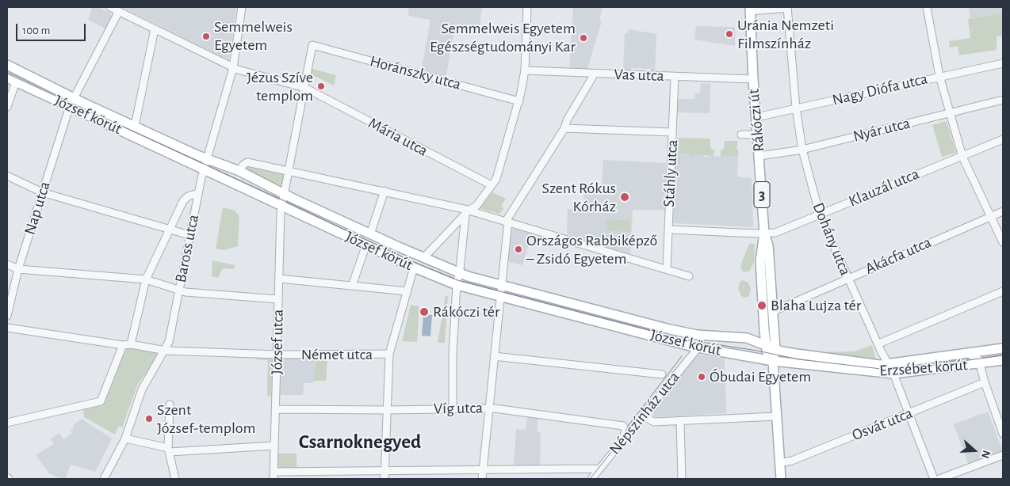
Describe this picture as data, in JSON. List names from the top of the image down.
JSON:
{
  "streets": {
    "main road": [
      "József körút",
      "Rákóczi út",
      "3",
      "Erzsébet körút"
    ],
    "street": [
      "Horánszky utca",
      "Vas utca",
      "Nagy Diófa utca",
      "Nyár utca",
      "Mária utca",
      "Stáhly utca",
      "Klauzál utca",
      "Nap utca",
      "Dohány utca",
      "Baross utca",
      "Akácfa utca",
      "József utca",
      "Német utca",
      "Víg utca",
      "Népszínház utca",
      "Osvát utca"
    ]
  },
  "crossings": [
    ["Horánszky utca", "József utca"],
    ["Vas utca", "Rákóczi út"],
    ["Vas utca", "Stáhly utca"],
    ["Nagy Diófa utca", "Rákóczi út"],
    ["Nagy Diófa utca", "Dohány utca"],
    ["József körút", "Rákóczi út"],
    ["József körút", "Nap utca"],
    ["József körút", "Baross utca"],
    ["József körút", "József utca"],
    ["József körút", "Erzsébet körút"],
    ["József körút", "Népszínház utca"],
    ["Rákóczi út", "Nyár utca"],
    ["Rákóczi út", "Klauzál utca"],
    ["Rákóczi út", "Akácfa utca"],
    ["Rákóczi út", "Erzsébet körút"],
    ["Rákóczi út", "Osvát utca"],
    ["Nyár utca", "Dohány utca"],
    ["Mária utca", "Baross utca"],
    ["Mária utca", "József utca"],
    ["Stáhly utca", "Klauzál utca"],
    ["Klauzál utca", "Dohány utca"],
    ["Dohány utca", "Akácfa utca"],
    ["Dohány utca", "Erzsébet körút"],
    ["Dohány utca", "Osvát utca"],
    ["Baross utca", "Német utca"],
    ["József utca", "Német utca"],
    ["József utca", "Víg utca"],
    ["Víg utca", "Népszínház utca"]
  ],
  "districts": ["Csarnoknegyed"],
  "places": [
    "Uránia Nemzeti Filmszínház",
    "Semmelweis Egyetem",
    "Semmelweis Egyetem Egészségtudományi Kar",
    "Jézus Szíve templom",
    "Szent Rókus Kórház",
    "Országos Rabbiképző – Zsidó Egyetem",
    "Blaha Lujza tér",
    "Rákóczi tér",
    "Óbudai Egyetem",
    "Szent József-templom"
  ],
  "scale_bar": "100 m",
  "north": "right"
}
